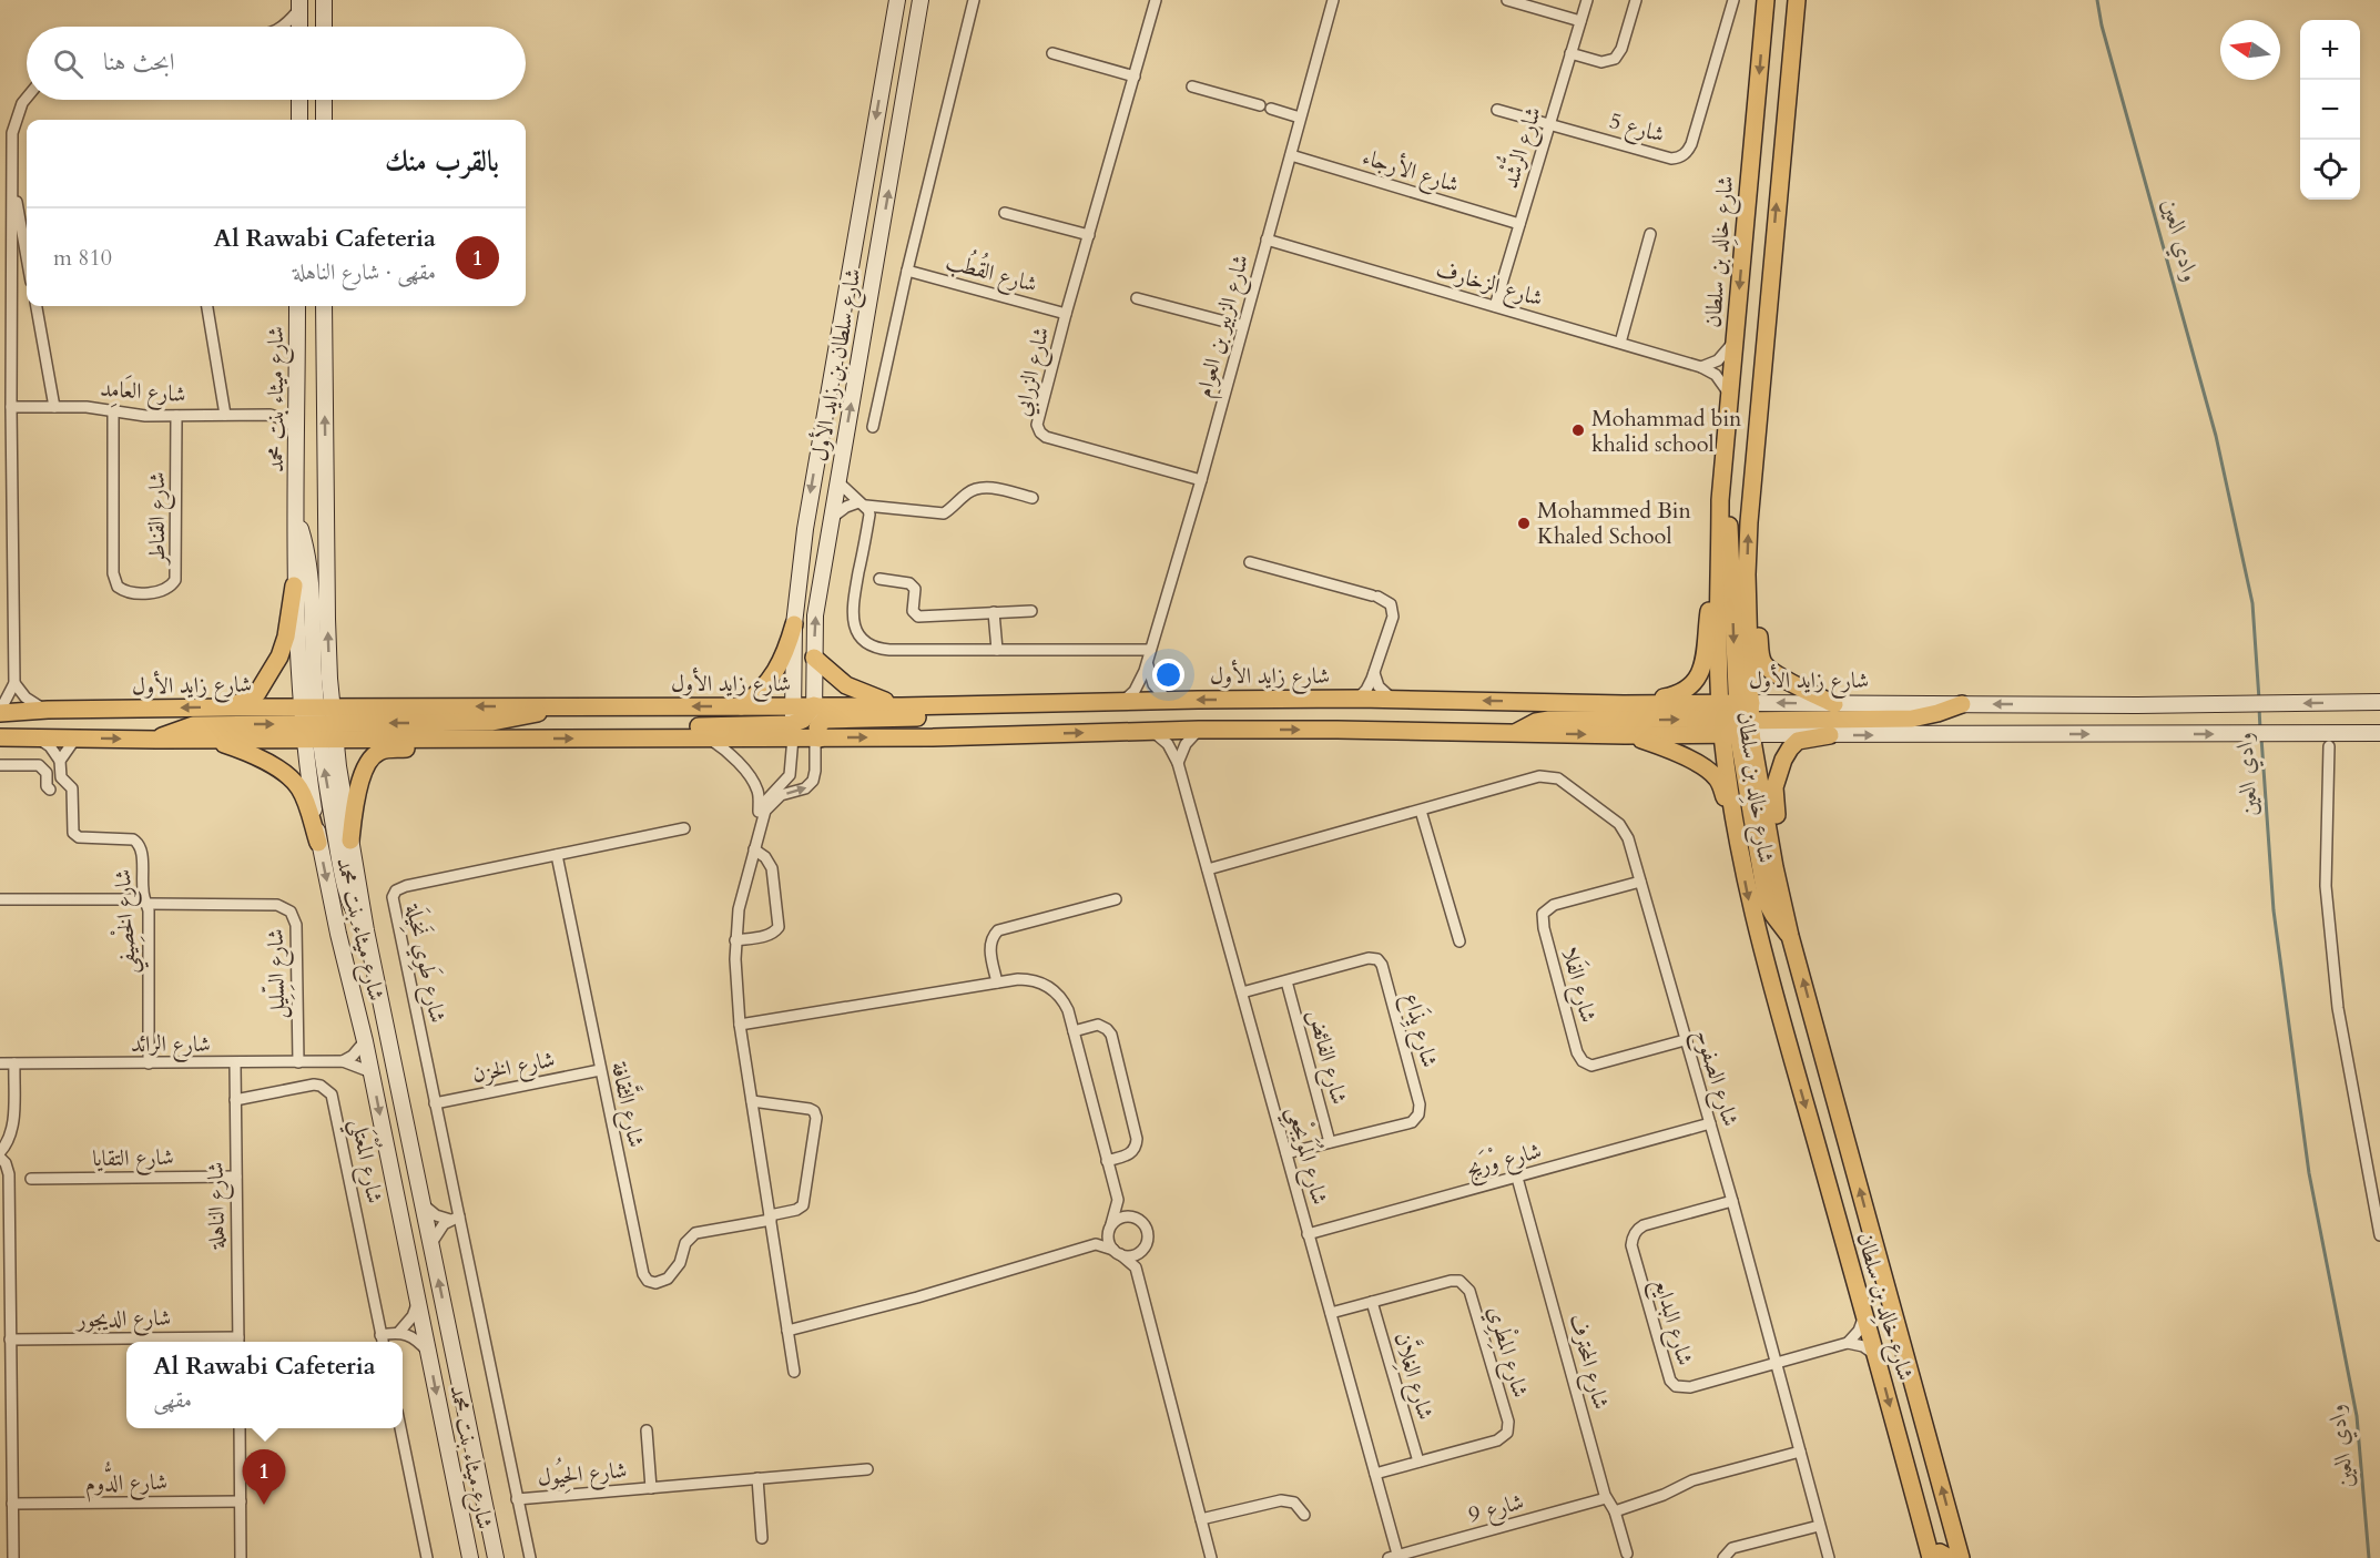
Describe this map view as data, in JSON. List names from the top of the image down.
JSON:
{
  "streets": {
    "main road": [
      "شارع خالِد بن سلطان",
      "شارع سلطان بن زايد الأول",
      "شارع ميثاء بنت محمد",
      "شارع زايد الأول"
    ],
    "street": [
      "شارع 5",
      "شارع الرُّشْد",
      "شارع الأرجاء",
      "شارع القُطُب",
      "شارع الزخارف",
      "شارع الزبير بن العوام",
      "شارع الزرابي",
      "شارع العَامِد",
      "شارع القناطر",
      "شارع الخْصِيفي",
      "شارع طَوِي نَخِيلَة",
      "شارع السِّلِيل",
      "شارع الفَلا",
      "شارع يِذَاع",
      "شارع الرائد",
      "شارع الفائض",
      "شارع الخزن",
      "شارع الصفوح",
      "شارع الثَّقافة",
      "شارع المُوَيجْعِي",
      "شارع التقايا",
      "شارع وْرَيج",
      "شارع المُعْتَلي",
      "شارع الناهلة",
      "شارع الديجور",
      "شارع البدايع",
      "شارع المِطْرِي",
      "شارع المحترف",
      "شارع الغِلاَّن",
      "شارع الحِيُول",
      "شارع الدُّوم",
      "شارع 9"
    ]
  },
  "crossings": [
    ["شارع 5", "شارع الرُّشْد"],
    ["شارع الرُّشْد", "شارع الأرجاء"],
    ["شارع الرُّشْد", "شارع الزخارف"],
    ["شارع الأرجاء", "شارع الزبير بن العوام"],
    ["شارع خالِد بن سلطان", "شارع الزخارف"],
    ["شارع خالِد بن سلطان", "شارع زايد الأول"],
    ["شارع القُطُب", "شارع الزرابي"],
    ["شارع الزخارف", "شارع الزبير بن العوام"],
    ["شارع الزبير بن العوام", "شارع الزرابي"],
    ["شارع الزبير بن العوام", "شارع زايد الأول"],
    ["شارع سلطان بن زايد الأول", "شارع زايد الأول"],
    ["شارع العَامِد", "شارع القناطر"],
    ["شارع ميثاء بنت محمد", "شارع زايد الأول"],
    ["شارع ميثاء بنت محمد", "شارع الرائد"],
    ["شارع زايد الأول", "شارع الخْصِيفي"],
    ["شارع زايد الأول", "شارع المُوَيجْعِي"],
    ["شارع الخْصِيفي", "شارع السِّلِيل"],
    ["شارع الخْصِيفي", "شارع الرائد"],
    ["شارع طَوِي نَخِيلَة", "شارع الخزن"],
    ["شارع طَوِي نَخِيلَة", "شارع الثَّقافة"],
    ["شارع طَوِي نَخِيلَة", "شارع الحِيُول"],
    ["شارع السِّلِيل", "شارع الرائد"],
    ["شارع الفَلا", "شارع الصفوح"],
    ["شارع يِذَاع", "شارع الفائض"],
    ["شارع يِذَاع", "شارع المُوَيجْعِي"],
    ["شارع الرائد", "شارع الناهلة"],
    ["شارع الخزن", "شارع الثَّقافة"],
    ["شارع الصفوح", "شارع المُوَيجْعِي"],
    ["شارع الصفوح", "شارع وْرَيج"],
    ["شارع الصفوح", "شارع البدايع"],
    ["شارع المُوَيجْعِي", "شارع وْرَيج"],
    ["شارع المُوَيجْعِي", "شارع المِطْرِي"],
    ["شارع المُوَيجْعِي", "شارع 9"],
    ["شارع التقايا", "شارع الناهلة"],
    ["شارع وْرَيج", "شارع المحترف"],
    ["شارع المُعْتَلي", "شارع الناهلة"],
    ["شارع الناهلة", "شارع الديجور"],
    ["شارع المِطْرِي", "شارع الغِلاَّن"],
    ["شارع المحترف", "شارع 9"]
  ],
  "water": ["وادي العين"],
  "places": ["Mohammad bin khalid school", "Mohammed Bin Khaled School"],
  "north": "left",
  "page": {
    "map_buttons": ["+", "−"],
    "search": "ابحث هنا",
    "heading": "بالقرب منك",
    "list": [
      {
        "mark": "1",
        "name": "Al Rawabi Cafeteria",
        "note": "مقهى · شارع الناهلة",
        "value": "810 m"
      }
    ],
    "popup": ["Al Rawabi Cafeteria", "مقهى"],
    "pins": "1"
  }
}
